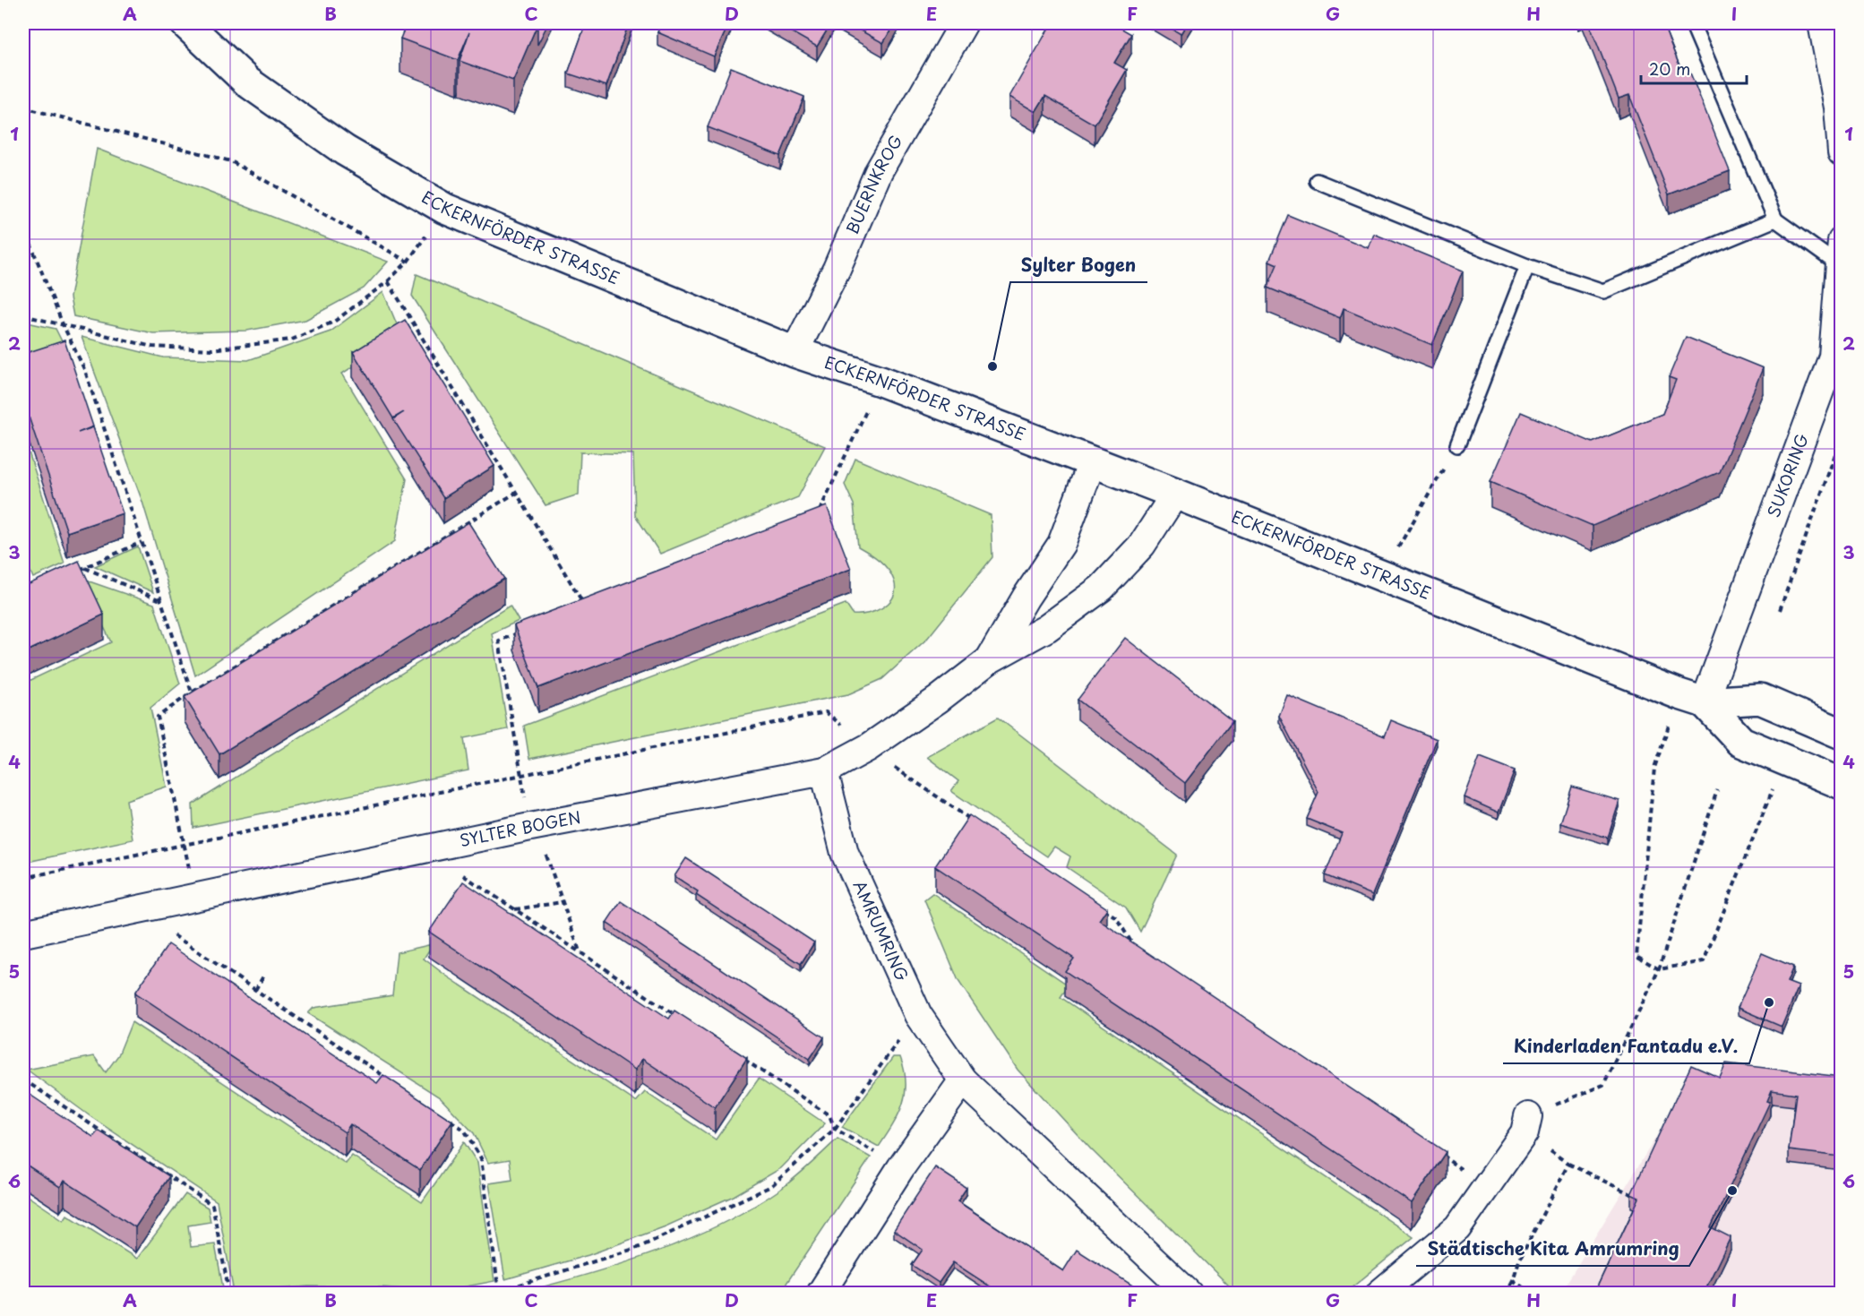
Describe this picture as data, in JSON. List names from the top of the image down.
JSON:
{
  "streets": {
    "street": [
      "BUERNKROG",
      "ECKERNFÖRDER STRASSE",
      "SUKORING",
      "SYLTER BOGEN",
      "AMRUMRING"
    ]
  },
  "crossings": [
    ["BUERNKROG", "ECKERNFÖRDER STRASSE"],
    ["ECKERNFÖRDER STRASSE", "SUKORING"],
    ["ECKERNFÖRDER STRASSE", "SYLTER BOGEN"],
    ["SYLTER BOGEN", "AMRUMRING"]
  ],
  "places": ["Sylter Bogen", "Kinderladen Fantadu e.V.", "Städtische Kita Amrumring"],
  "scale_bar": "20 m",
  "grid": {
    "columns": [
      "A",
      "B",
      "C",
      "D",
      "E",
      "F",
      "G",
      "H",
      "I"
    ],
    "rows": [
      "1",
      "2",
      "3",
      "4",
      "5",
      "6"
    ]
  }
}
